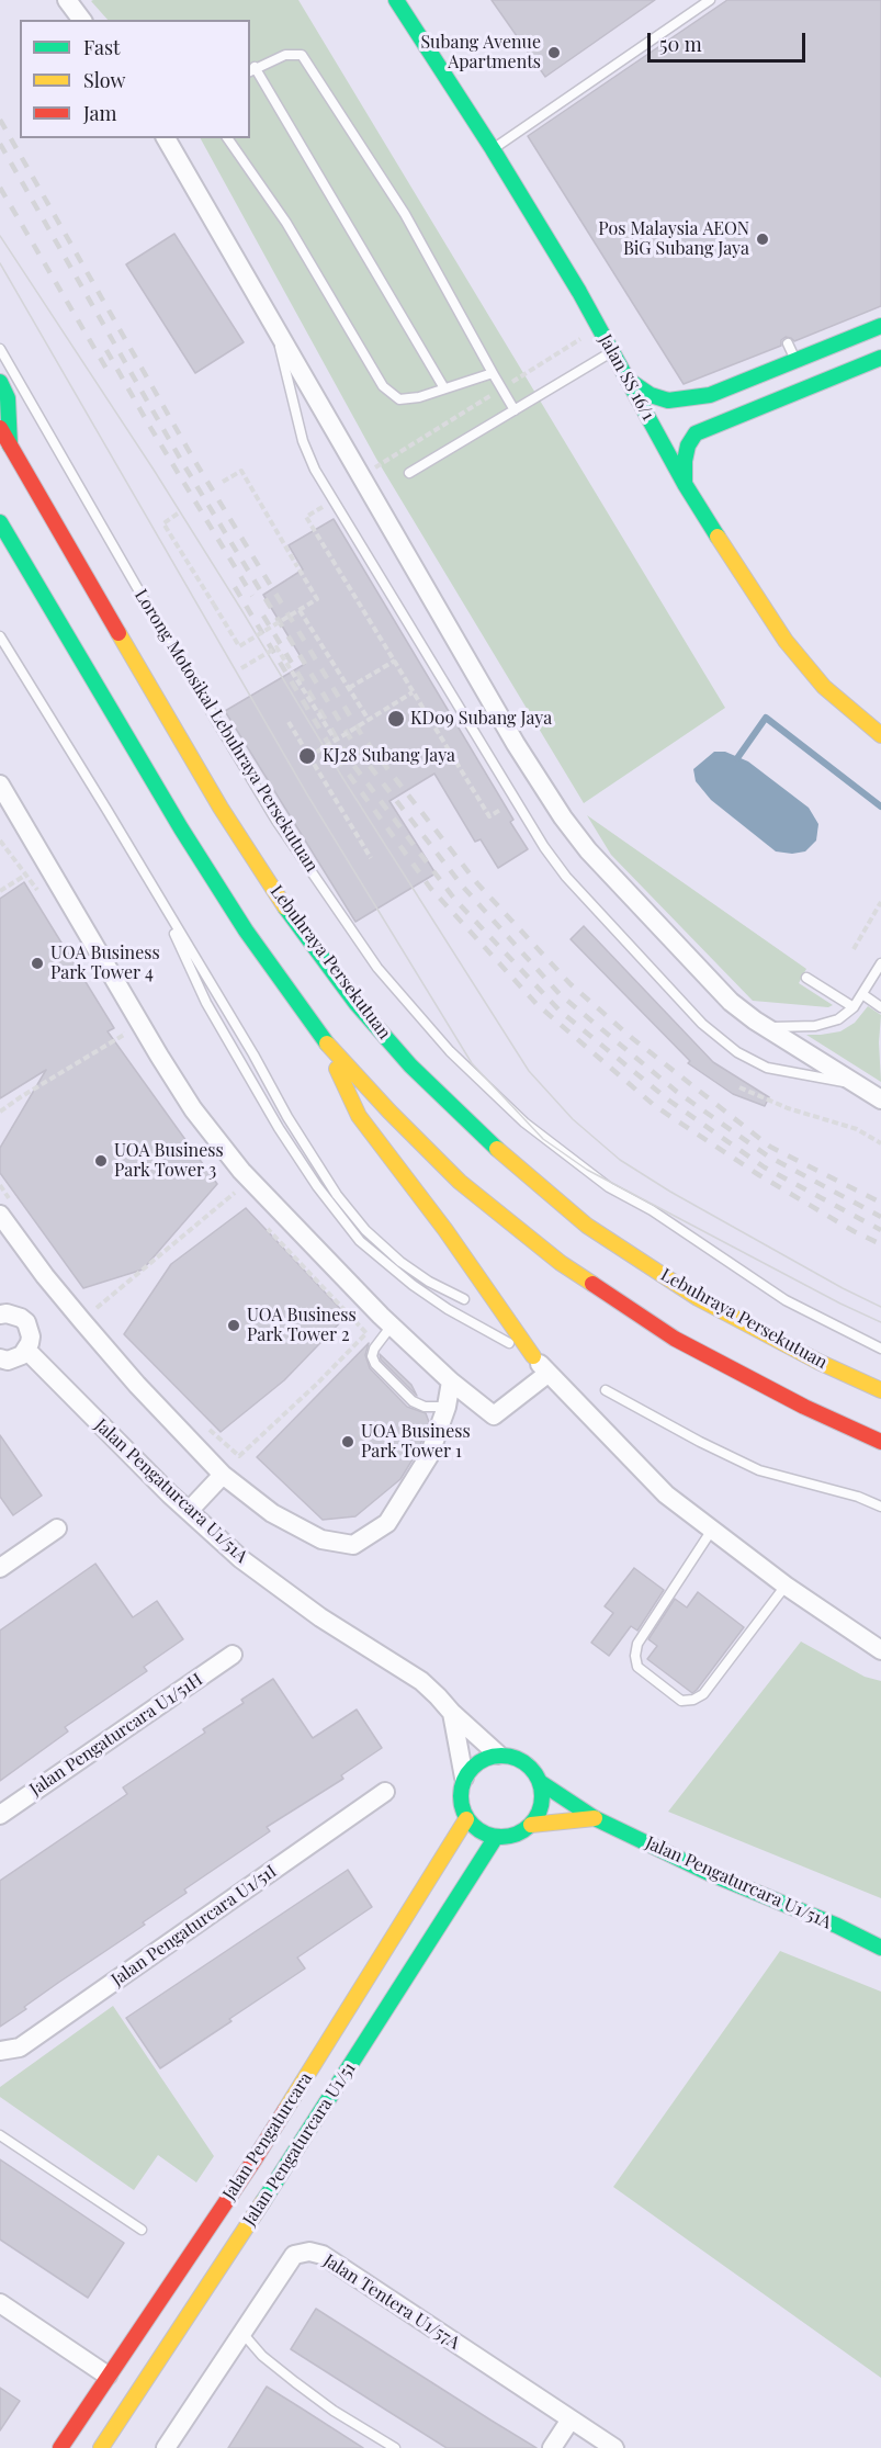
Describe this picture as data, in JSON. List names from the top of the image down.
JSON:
{
  "streets": {
    "main road": [
      "Jalan SS 16/1",
      "Lebuhraya Persekutuan",
      "Jalan Pengaturcara U1/51A",
      "Jalan Pengaturcara",
      "Jalan Pengaturcara U1/51"
    ],
    "street": ["Jalan Pengaturcara U1/51H", "Jalan Pengaturcara U1/51I", "Jalan Tentera U1/57A"],
    "lane": ["Lorong Motosikal Lebuhraya Persekutuan"]
  },
  "crossings": [
    ["Jalan Pengaturcara U1/51A", "Jalan Pengaturcara"],
    ["Jalan Pengaturcara U1/51A", "Jalan Pengaturcara U1/51"],
    ["Jalan Pengaturcara", "Jalan Pengaturcara U1/51"]
  ],
  "places": [
    "Subang Avenue Apartments",
    "Pos Malaysia AEON BiG Subang Jaya",
    "KD09 Subang Jaya",
    "KJ28 Subang Jaya",
    "UOA Business Park Tower 4",
    "UOA Business Park Tower 3",
    "UOA Business Park Tower 2",
    "UOA Business Park Tower 1"
  ],
  "legend": ["Fast", "Slow", "Jam"],
  "scale_bar": "50 m"
}
